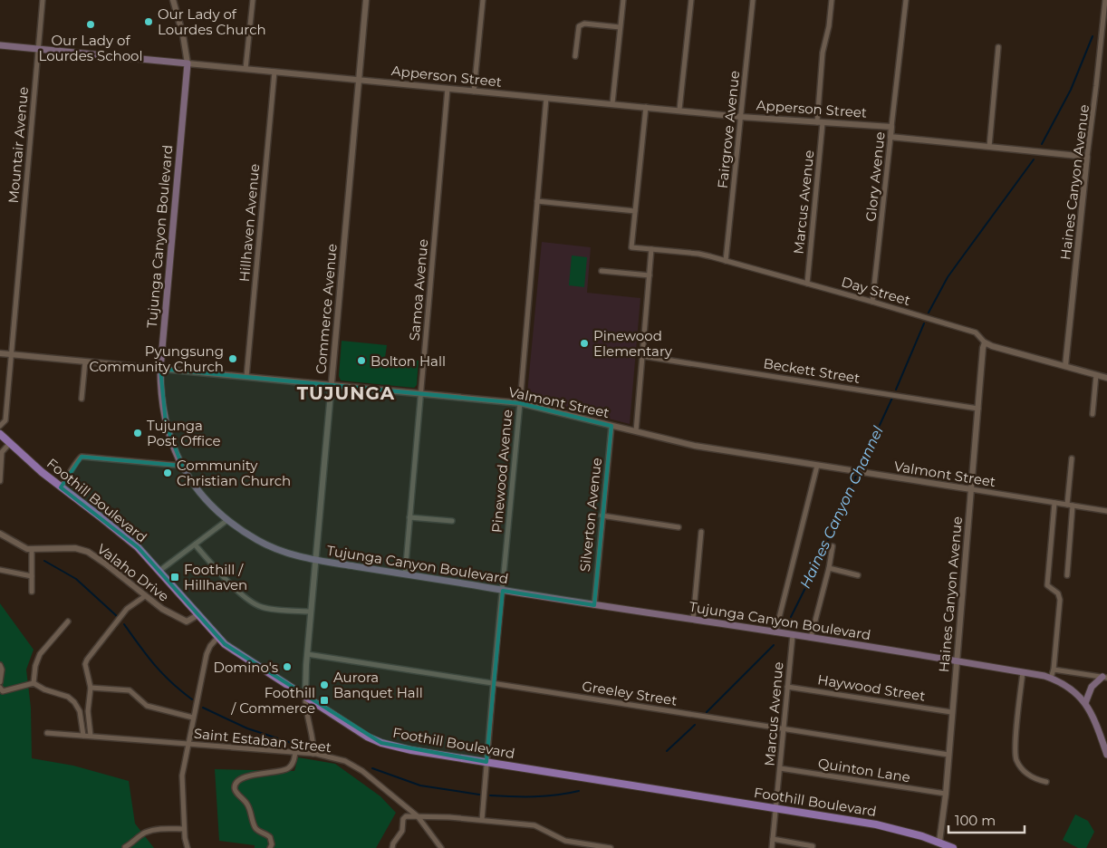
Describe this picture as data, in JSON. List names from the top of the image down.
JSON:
{
  "streets": {
    "main road": ["Apperson Street", "Tujunga Canyon Boulevard", "Foothill Boulevard"],
    "street": [
      "Fairgrove Avenue",
      "Mountair Avenue",
      "Glory Avenue",
      "Haines Canyon Avenue",
      "Marcus Avenue",
      "Hillhaven Avenue",
      "Samoa Avenue",
      "Day Street",
      "Commerce Avenue",
      "Beckett Street",
      "Valmont Street",
      "Pinewood Avenue",
      "Silverton Avenue",
      "Valaho Drive",
      "Haywood Street",
      "Greeley Street",
      "Saint Estaban Street",
      "Quinton Lane"
    ]
  },
  "crossings": [
    ["Apperson Street", "Fairgrove Avenue"],
    ["Apperson Street", "Mountair Avenue"],
    ["Apperson Street", "Glory Avenue"],
    ["Apperson Street", "Marcus Avenue"],
    ["Apperson Street", "Hillhaven Avenue"],
    ["Apperson Street", "Tujunga Canyon Boulevard"],
    ["Apperson Street", "Samoa Avenue"],
    ["Apperson Street", "Commerce Avenue"],
    ["Apperson Street", "Pinewood Avenue"],
    ["Fairgrove Avenue", "Day Street"],
    ["Mountair Avenue", "Valmont Street"],
    ["Glory Avenue", "Day Street"],
    ["Haines Canyon Avenue", "Tujunga Canyon Boulevard"],
    ["Haines Canyon Avenue", "Day Street"],
    ["Haines Canyon Avenue", "Beckett Street"],
    ["Haines Canyon Avenue", "Valmont Street"],
    ["Haines Canyon Avenue", "Foothill Boulevard"],
    ["Haines Canyon Avenue", "Haywood Street"],
    ["Haines Canyon Avenue", "Greeley Street"],
    ["Haines Canyon Avenue", "Quinton Lane"],
    ["Marcus Avenue", "Tujunga Canyon Boulevard"],
    ["Marcus Avenue", "Day Street"],
    ["Marcus Avenue", "Foothill Boulevard"],
    ["Marcus Avenue", "Haywood Street"],
    ["Marcus Avenue", "Greeley Street"],
    ["Marcus Avenue", "Quinton Lane"],
    ["Hillhaven Avenue", "Valmont Street"],
    ["Tujunga Canyon Boulevard", "Samoa Avenue"],
    ["Tujunga Canyon Boulevard", "Commerce Avenue"],
    ["Tujunga Canyon Boulevard", "Valmont Street"],
    ["Tujunga Canyon Boulevard", "Pinewood Avenue"],
    ["Tujunga Canyon Boulevard", "Silverton Avenue"],
    ["Samoa Avenue", "Valmont Street"],
    ["Commerce Avenue", "Valmont Street"],
    ["Commerce Avenue", "Foothill Boulevard"],
    ["Commerce Avenue", "Greeley Street"],
    ["Commerce Avenue", "Saint Estaban Street"],
    ["Valmont Street", "Pinewood Avenue"],
    ["Valmont Street", "Silverton Avenue"],
    ["Pinewood Avenue", "Foothill Boulevard"],
    ["Pinewood Avenue", "Greeley Street"],
    ["Foothill Boulevard", "Valaho Drive"]
  ],
  "districts": ["TUJUNGA"],
  "water": ["Haines Canyon Channel"],
  "places": {
    "other": [
      "Our Lady of Lourdes Church",
      "Our Lady of Lourdes School",
      "Pinewood Elementary",
      "Pyungsung Community Church",
      "Bolton Hall",
      "Tujunga Post Office",
      "Community Christian Church",
      "Domino's",
      "Aurora Banquet Hall"
    ],
    "transit": ["Foothill / Hillhaven", "Foothill / Commerce"]
  },
  "scale_bar": "100 m"
}
